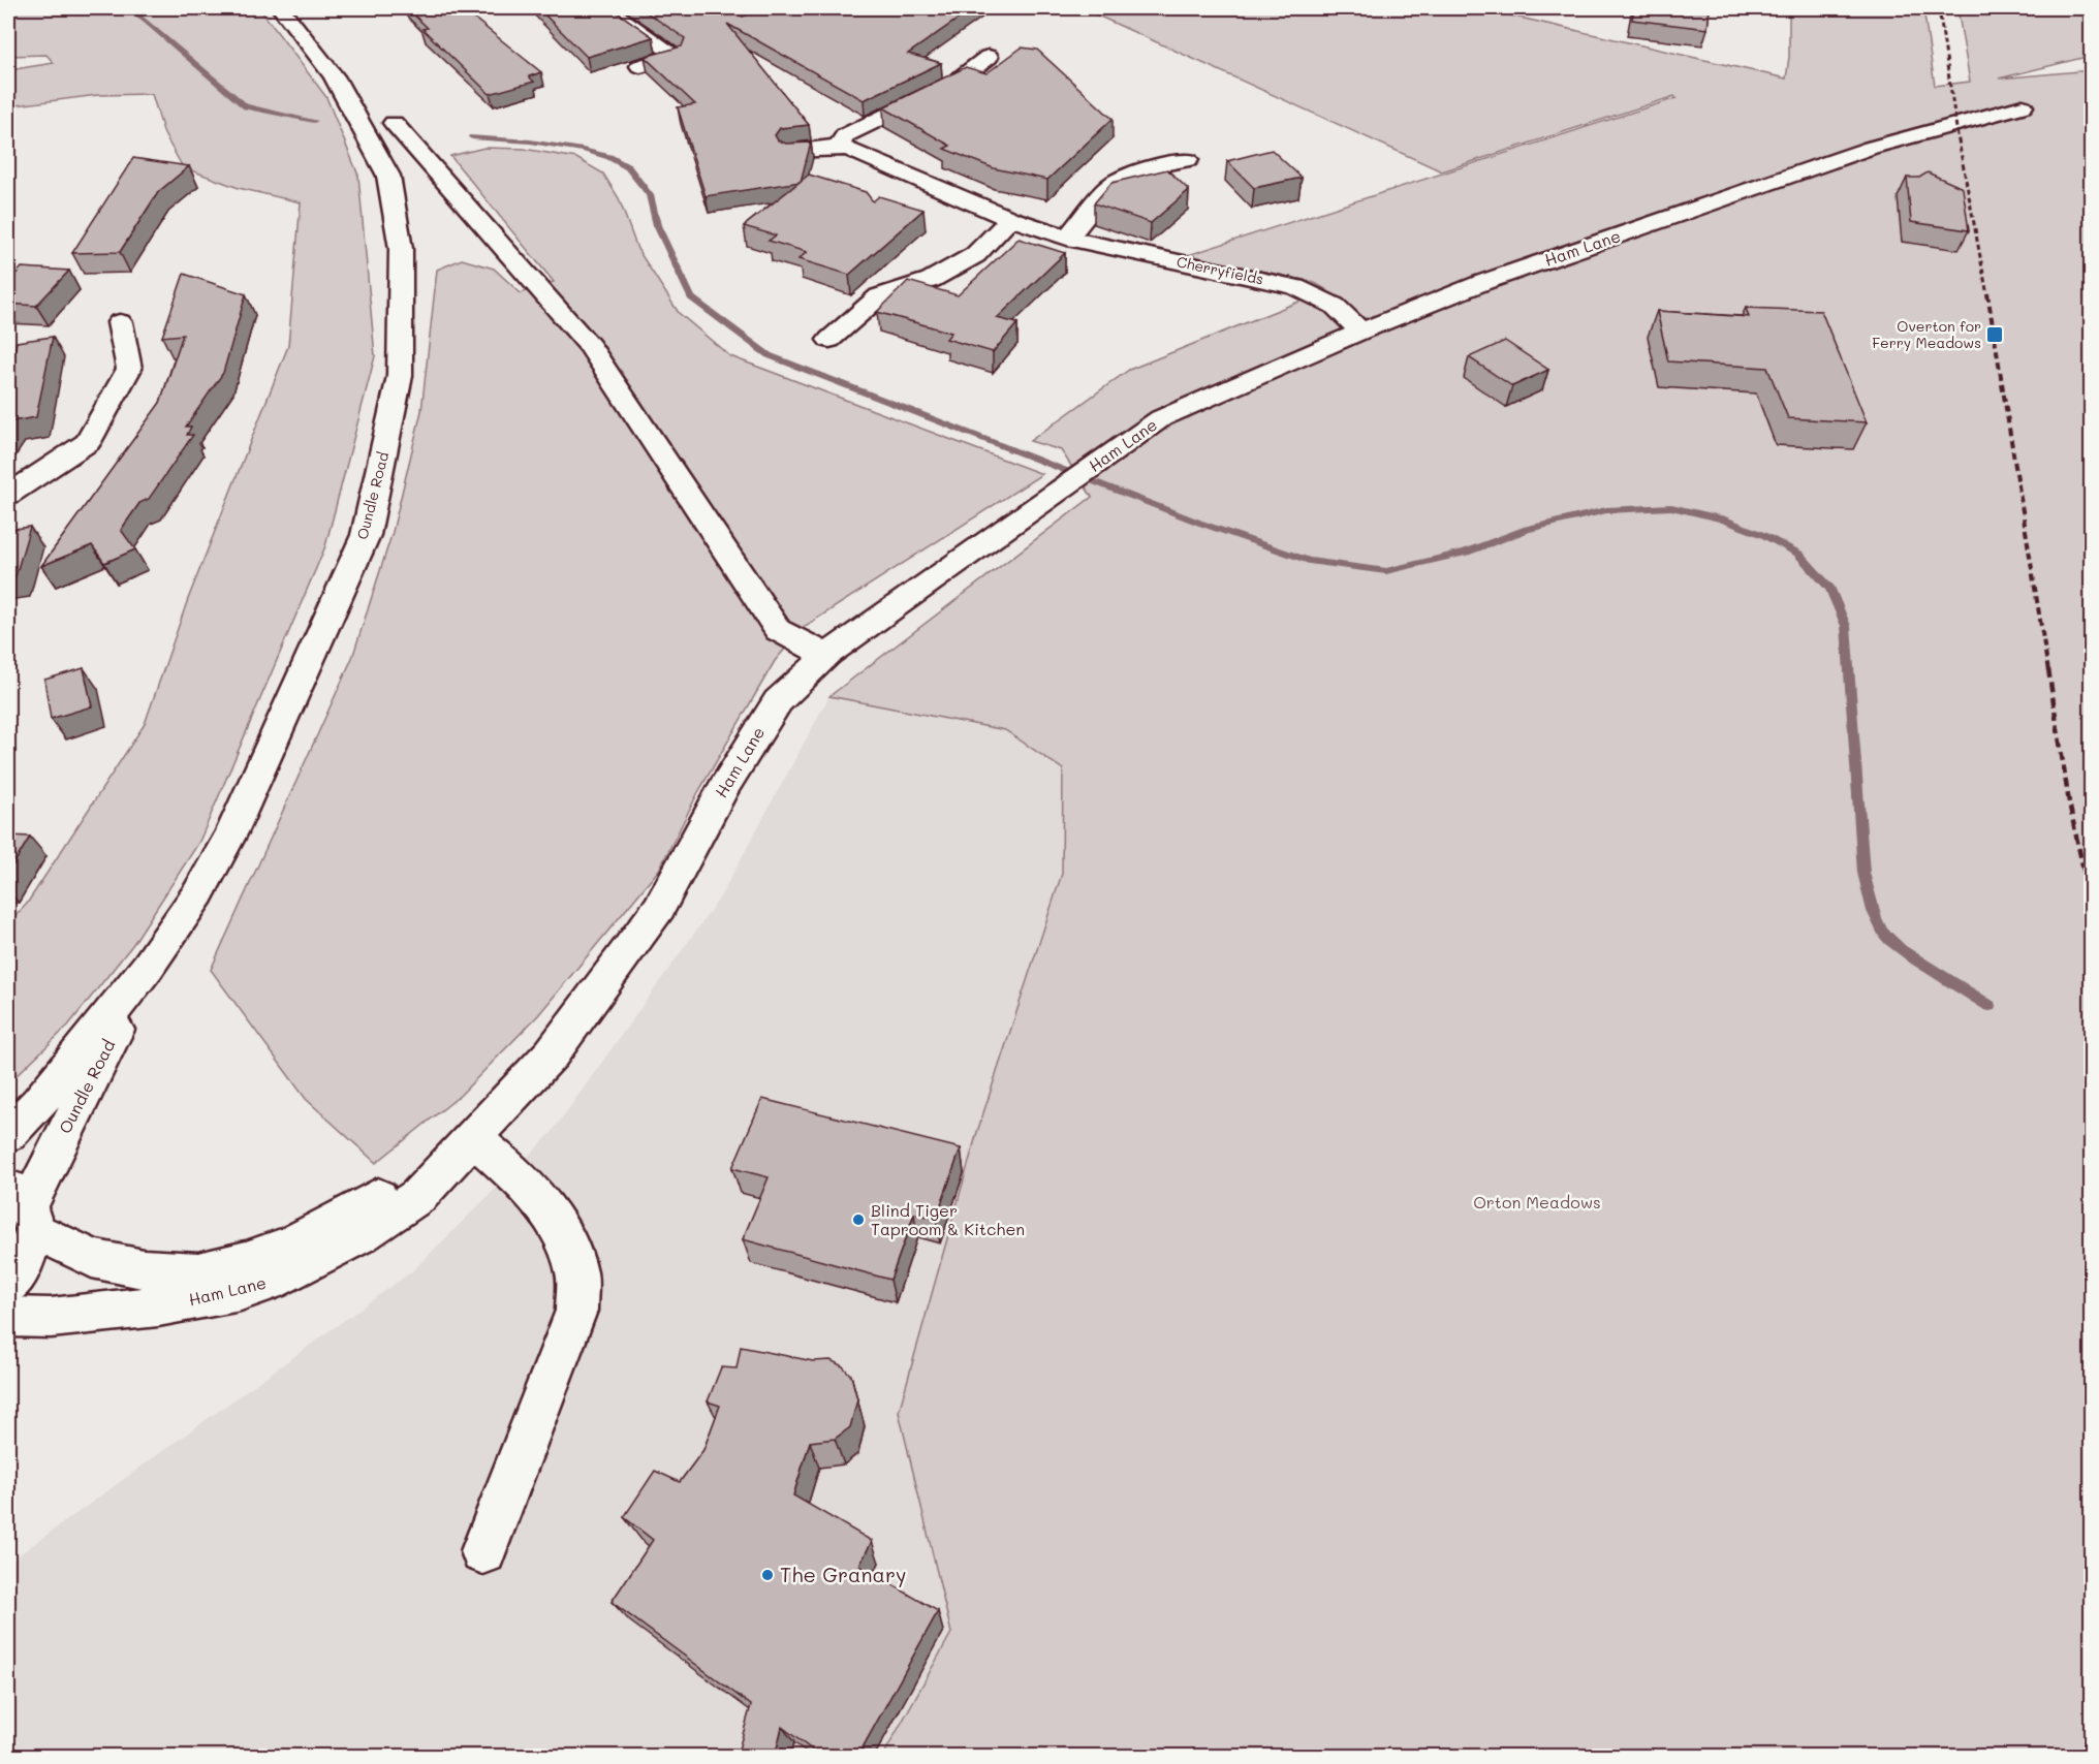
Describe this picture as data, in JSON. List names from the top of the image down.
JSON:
{
  "streets": {
    "street": ["Ham Lane", "Cherryfields", "Oundle Road"]
  },
  "crossings": [
    ["Ham Lane", "Cherryfields"],
    ["Ham Lane", "Oundle Road"]
  ],
  "parks": ["Orton Meadows"],
  "places": {
    "transit": ["Overton for Ferry Meadows"],
    "other": ["Blind Tiger Taproom & Kitchen", "The Granary"]
  }
}
